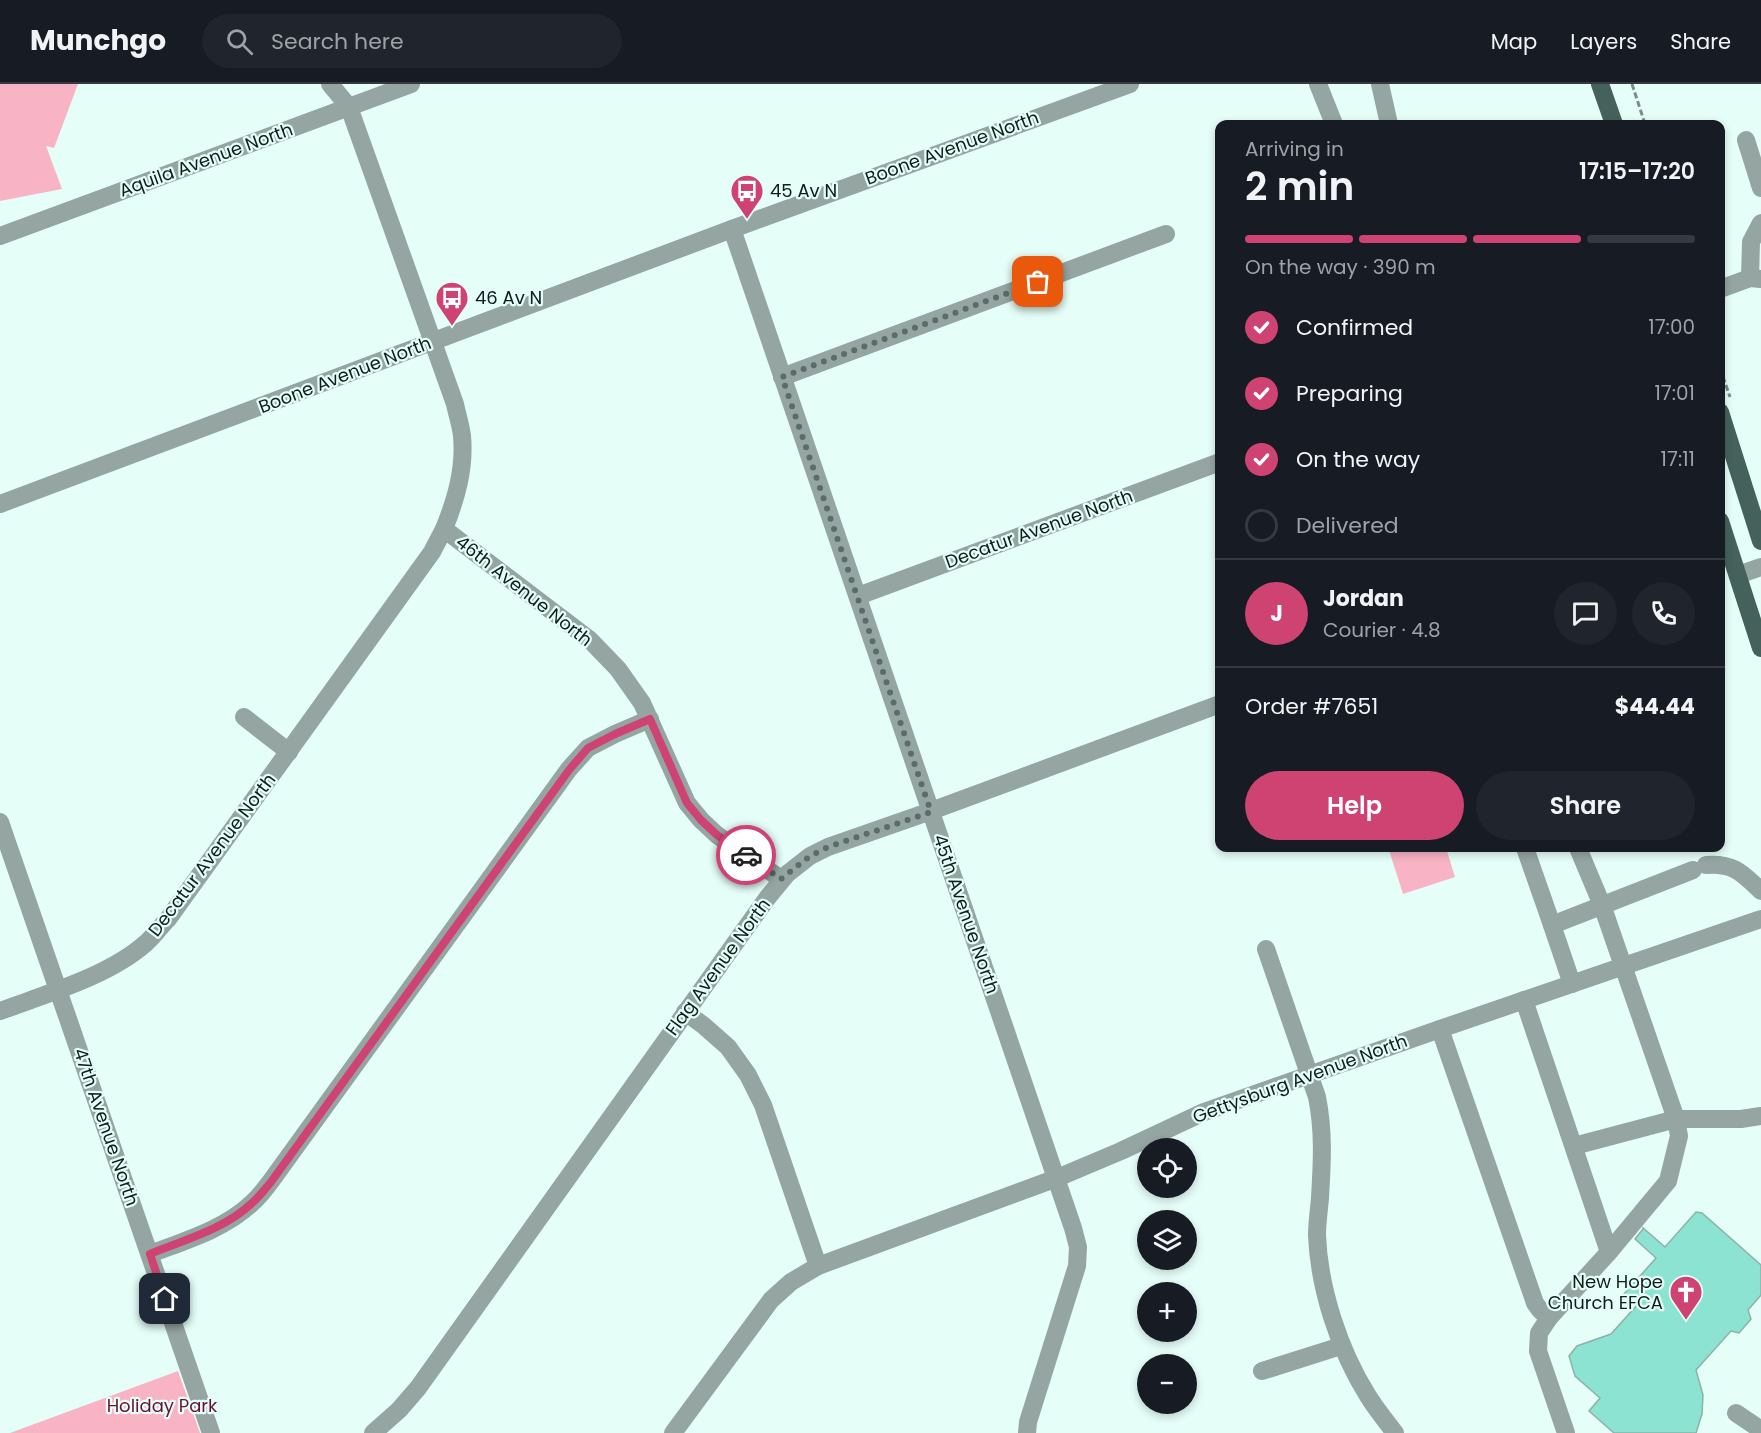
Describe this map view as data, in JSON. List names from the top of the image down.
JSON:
{
  "streets": {
    "street": [
      "Boone Avenue North",
      "Aquila Avenue North",
      "Decatur Avenue North",
      "46th Avenue North",
      "45th Avenue North",
      "Flag Avenue North",
      "Gettysburg Avenue North",
      "47th Avenue North"
    ]
  },
  "crossings": [
    ["Boone Avenue North", "46th Avenue North"],
    ["Boone Avenue North", "45th Avenue North"],
    ["Aquila Avenue North", "46th Avenue North"],
    ["Decatur Avenue North", "46th Avenue North"],
    ["Decatur Avenue North", "45th Avenue North"],
    ["Decatur Avenue North", "47th Avenue North"],
    ["46th Avenue North", "Flag Avenue North"],
    ["45th Avenue North", "Flag Avenue North"],
    ["45th Avenue North", "Gettysburg Avenue North"]
  ],
  "parks": ["Holiday Park"],
  "places": {
    "bus stop": ["45 Av N", "46 Av N"],
    "church": ["New Hope Church EFCA"]
  },
  "page": {
    "header": "Munchgo",
    "search": "Search here",
    "nav": ["Map", "Layers", "Share"],
    "heading": ["2 min", "Arriving in", "17:15–17:20"],
    "panel": [
      "Jordan",
      "Courier · 4.8",
      "Order #7651",
      "$44.44"
    ],
    "bar": "On the way · 390 m",
    "list": [
      ["Confirmed", "17:00"],
      ["Preparing", "17:01"],
      ["On the way", "17:11"],
      "Delivered"
    ],
    "round": "J",
    "buttons": ["Help", "Share"],
    "map_buttons": ["+", "−"]
  }
}
